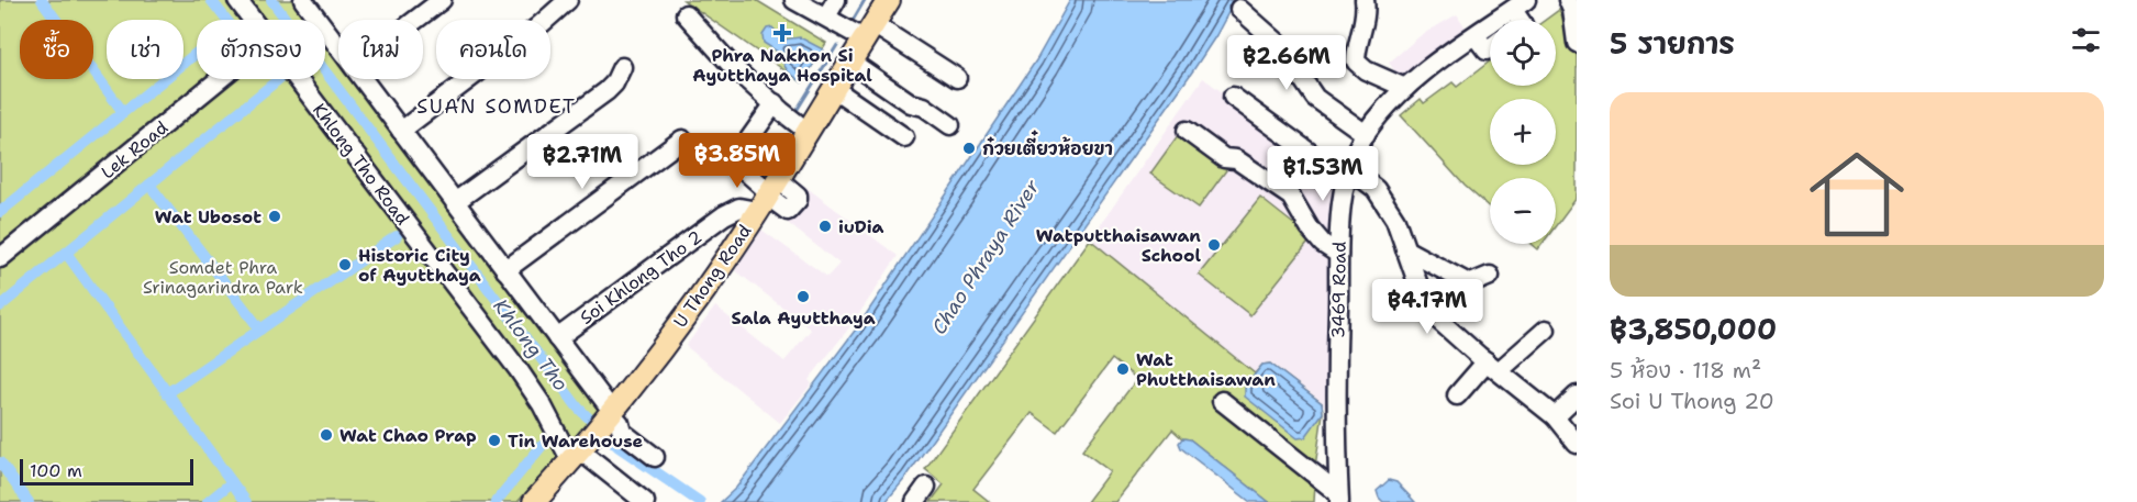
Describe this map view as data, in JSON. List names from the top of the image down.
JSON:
{
  "streets": {
    "main road": ["U Thong Road"],
    "street": [
      "Lek Road",
      "Khlong Tho Road",
      "Soi Khlong Tho 2",
      "3469 Road"
    ]
  },
  "crossings": [
    ["Khlong Tho Road", "U Thong Road"],
    ["U Thong Road", "Soi Khlong Tho 2"]
  ],
  "districts": ["SUAN SOMDET"],
  "water": ["Chao Phraya River", "Khlong Tho"],
  "parks": ["Somdet Phra Srinagarindra Park"],
  "places": {
    "health": ["Phra Nakhon Si Ayutthaya Hospital"],
    "other": [
      "ก๋วยเตี๋ยวห้อยขา",
      "Wat Ubosot",
      "iuDia",
      "Watputthaisawan School",
      "Historic City of Ayutthaya",
      "Sala Ayutthaya",
      "Wat Phutthaisawan",
      "Wat Chao Prap",
      "Tin Warehouse"
    ]
  },
  "scale_bar": "100 m",
  "page": {
    "heading": "5 รายการ",
    "map_buttons": ["+", "−"],
    "chip": [
      "ซื้อ",
      "เช่า",
      "ตัวกรอง",
      "ใหม่",
      "คอนโด"
    ],
    "price": [
      "฿2.66M",
      "฿3.85M",
      "฿2.71M",
      "฿1.53M",
      "฿4.17M"
    ],
    "list": [
      {
        "name": "฿3,850,000",
        "note": "5 ห้อง · 118 m² · Soi U Thong 20"
      }
    ],
    "scale": "100 m"
  }
}
